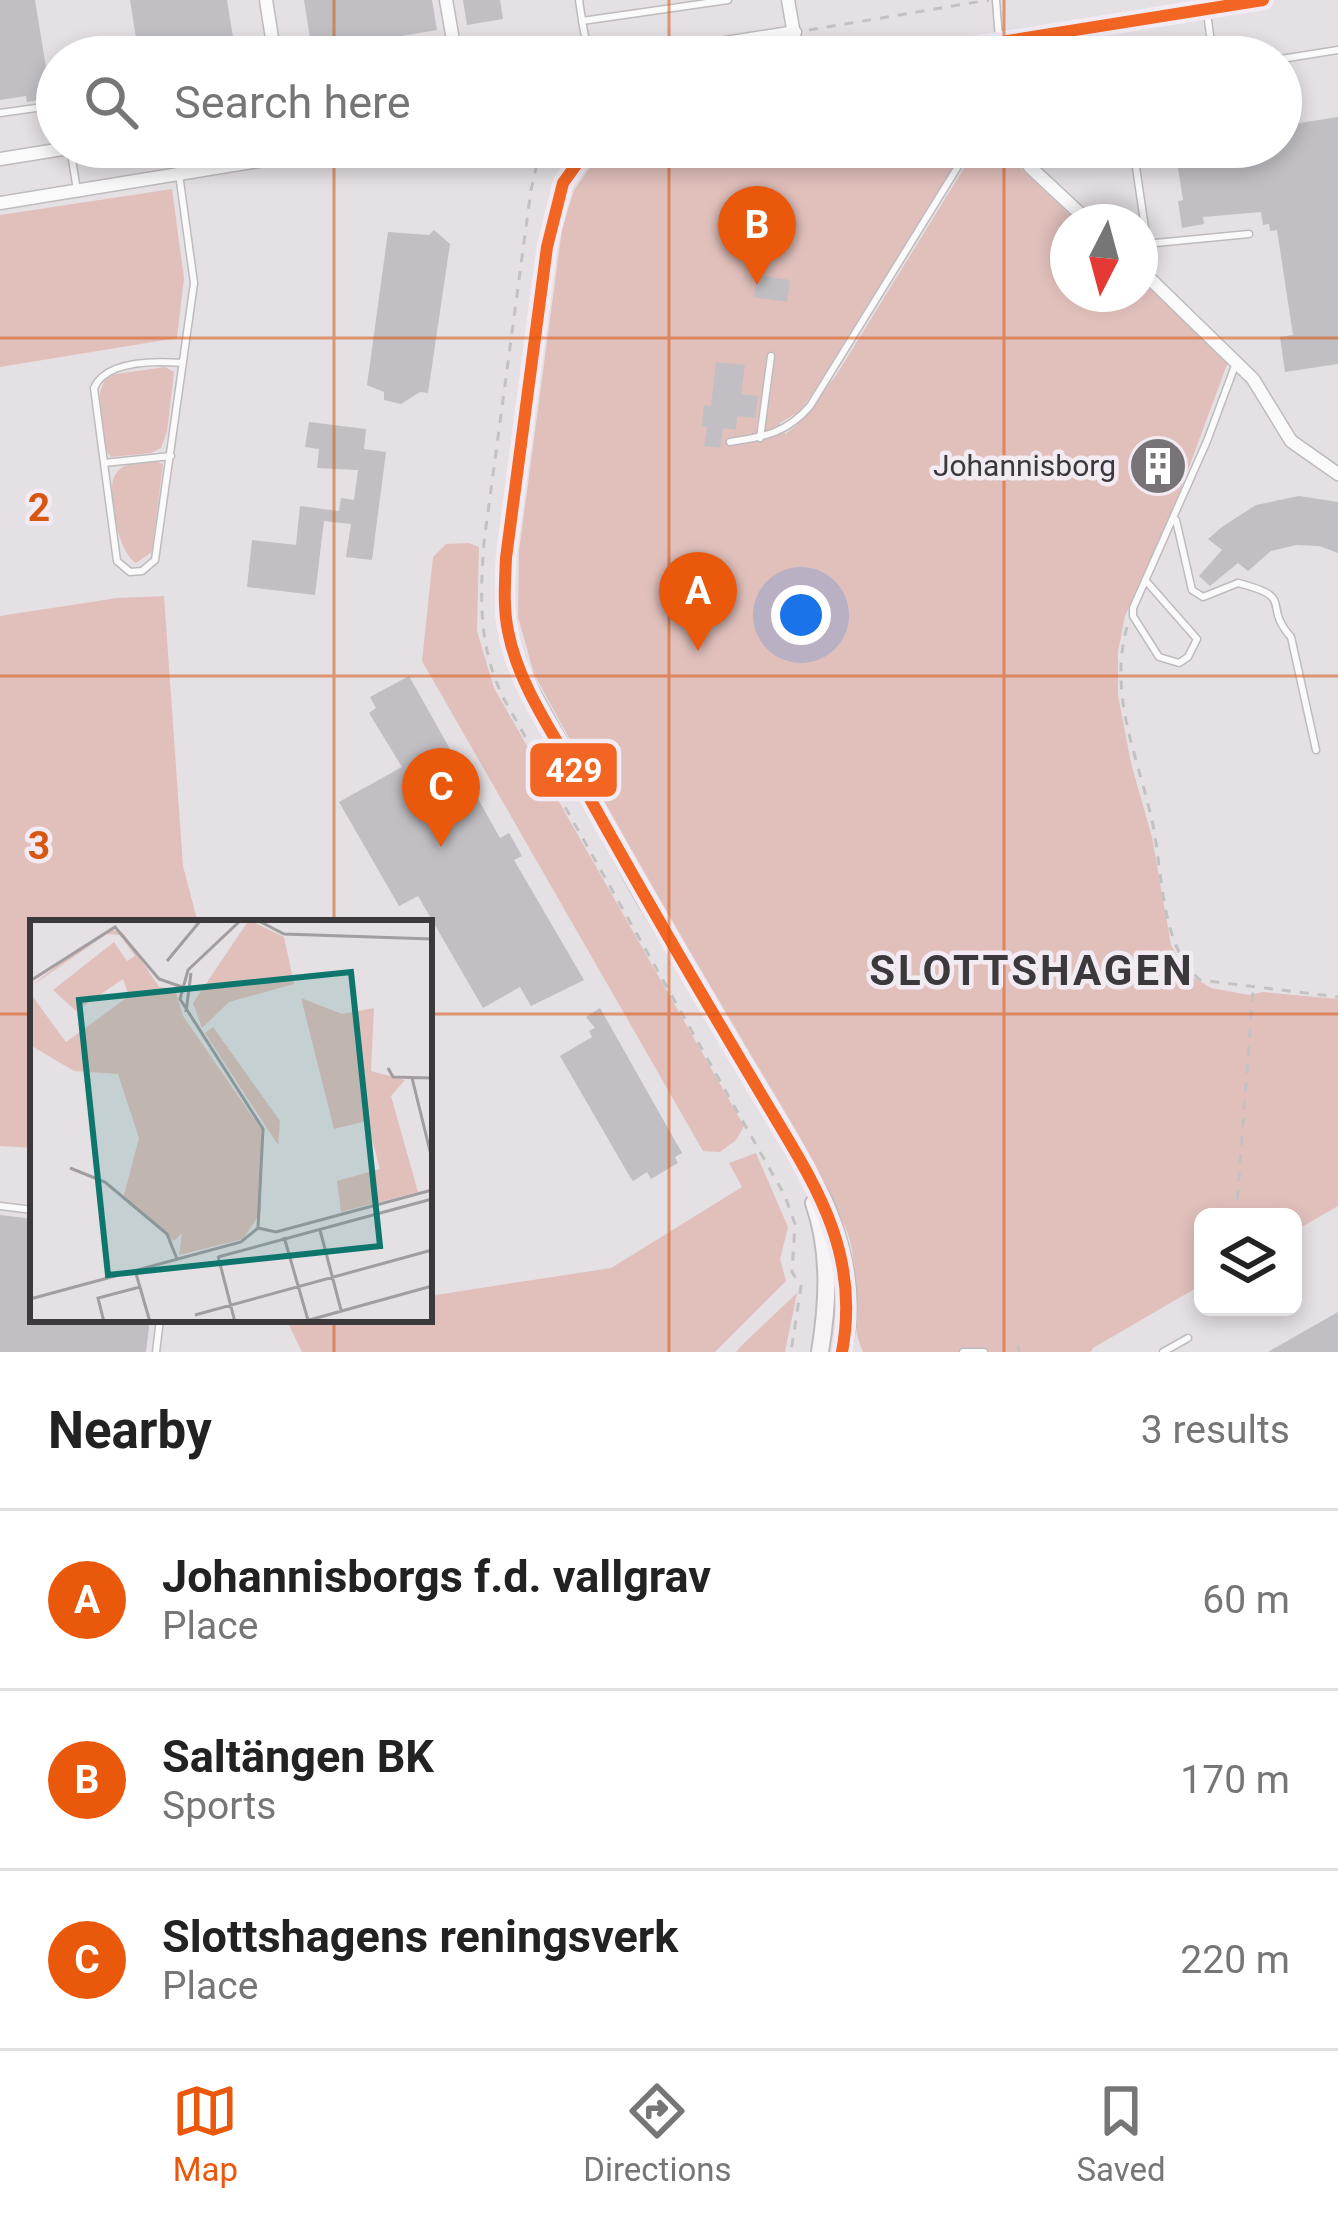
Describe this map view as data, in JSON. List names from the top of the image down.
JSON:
{
  "districts": ["SLOTTSHAGEN"],
  "places": {
    "building": ["Johannisborg"]
  },
  "lines": ["transit line 429"],
  "north": "bottom",
  "page": {
    "search": "Search here",
    "pins": ["B", "A", "C"],
    "heading": ["Nearby", "3 results"],
    "list": [
      {
        "mark": "A",
        "name": "Johannisborgs f.d. vallgrav",
        "note": "Place",
        "value": "60 m"
      },
      {
        "mark": "B",
        "name": "Saltängen BK",
        "note": "Sports",
        "value": "170 m"
      },
      {
        "mark": "C",
        "name": "Slottshagens reningsverk",
        "note": "Place",
        "value": "220 m"
      }
    ],
    "nav": ["Map", "Directions", "Saved"]
  },
  "grid": {
    "rows": ["2", "3"]
  }
}
